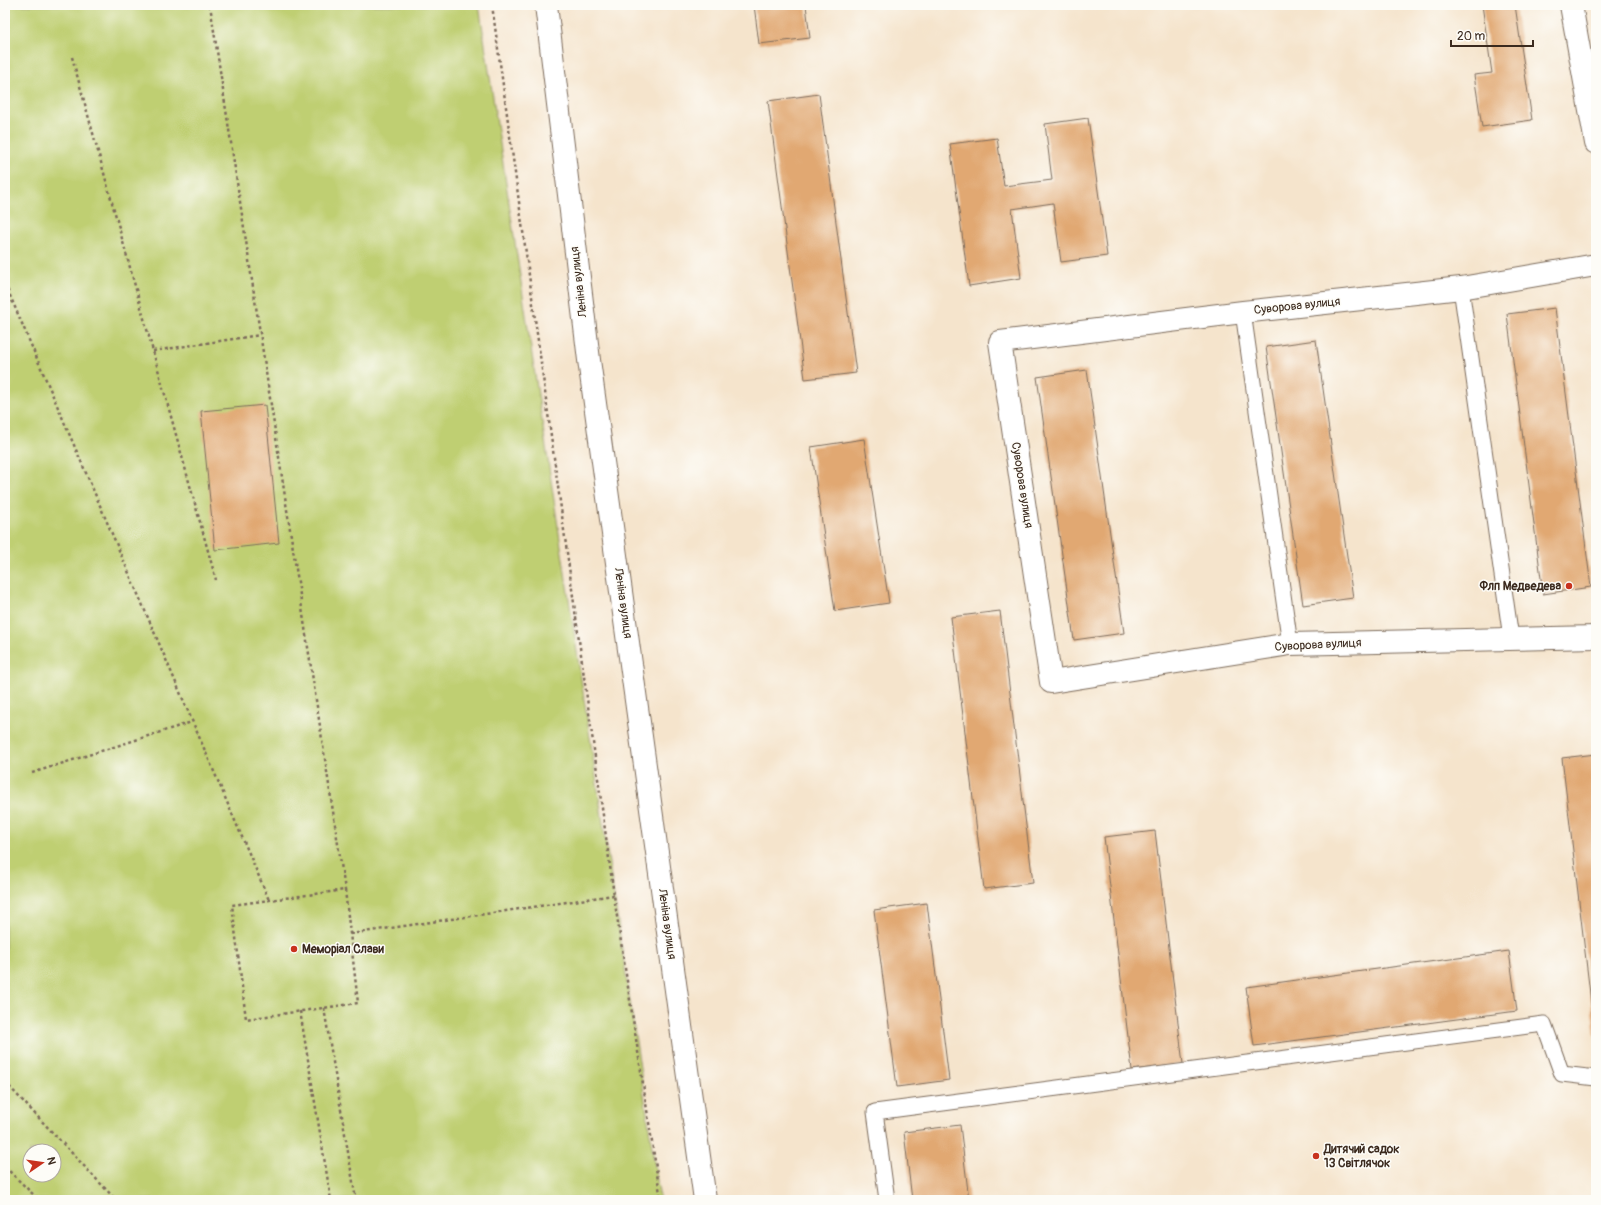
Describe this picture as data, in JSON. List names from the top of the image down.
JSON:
{
  "streets": {
    "street": ["Леніна вулиця", "Суворова вулиця"]
  },
  "places": ["Флп Медведева", "Меморіал Слави", "Дитячий садок 13 Світлячок"],
  "scale_bar": "20 m",
  "north": "right"
}
